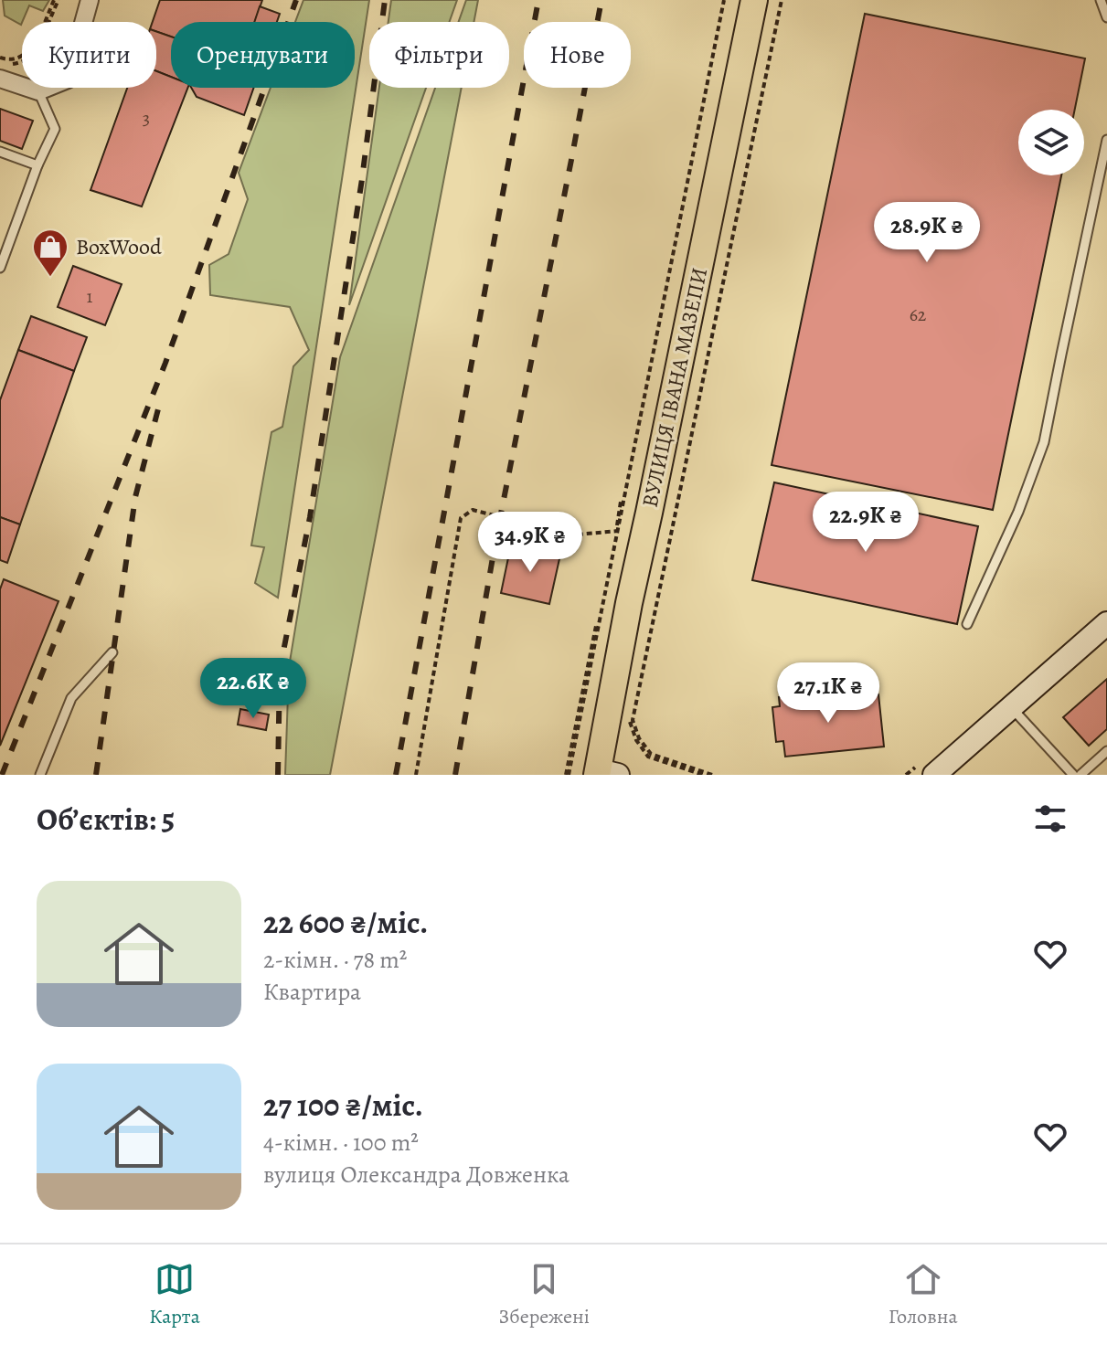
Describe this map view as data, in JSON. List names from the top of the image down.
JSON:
{
  "streets": {
    "main road": ["ВУЛИЦЯ ІВАНА МАЗЕПИ"]
  },
  "places": {
    "shop": ["BoxWood"]
  },
  "house_numbers": ["3", "1", "62"],
  "page": {
    "chip": [
      "Купити",
      "Орендувати",
      "Фільтри",
      "Нове"
    ],
    "price": [
      "28.9K ₴",
      "22.9K ₴",
      "34.9K ₴",
      "22.6K ₴",
      "27.1K ₴"
    ],
    "heading": "Об’єктів: 5",
    "list": [
      {
        "name": "22 600 ₴/міс.",
        "note": "2-кімн. · 78 m² · Квартира"
      },
      {
        "name": "27 100 ₴/міс.",
        "note": "4-кімн. · 100 m² · вулиця Олександра Довженка"
      }
    ],
    "tabs": ["Карта", "Збережені", "Головна"]
  }
}
